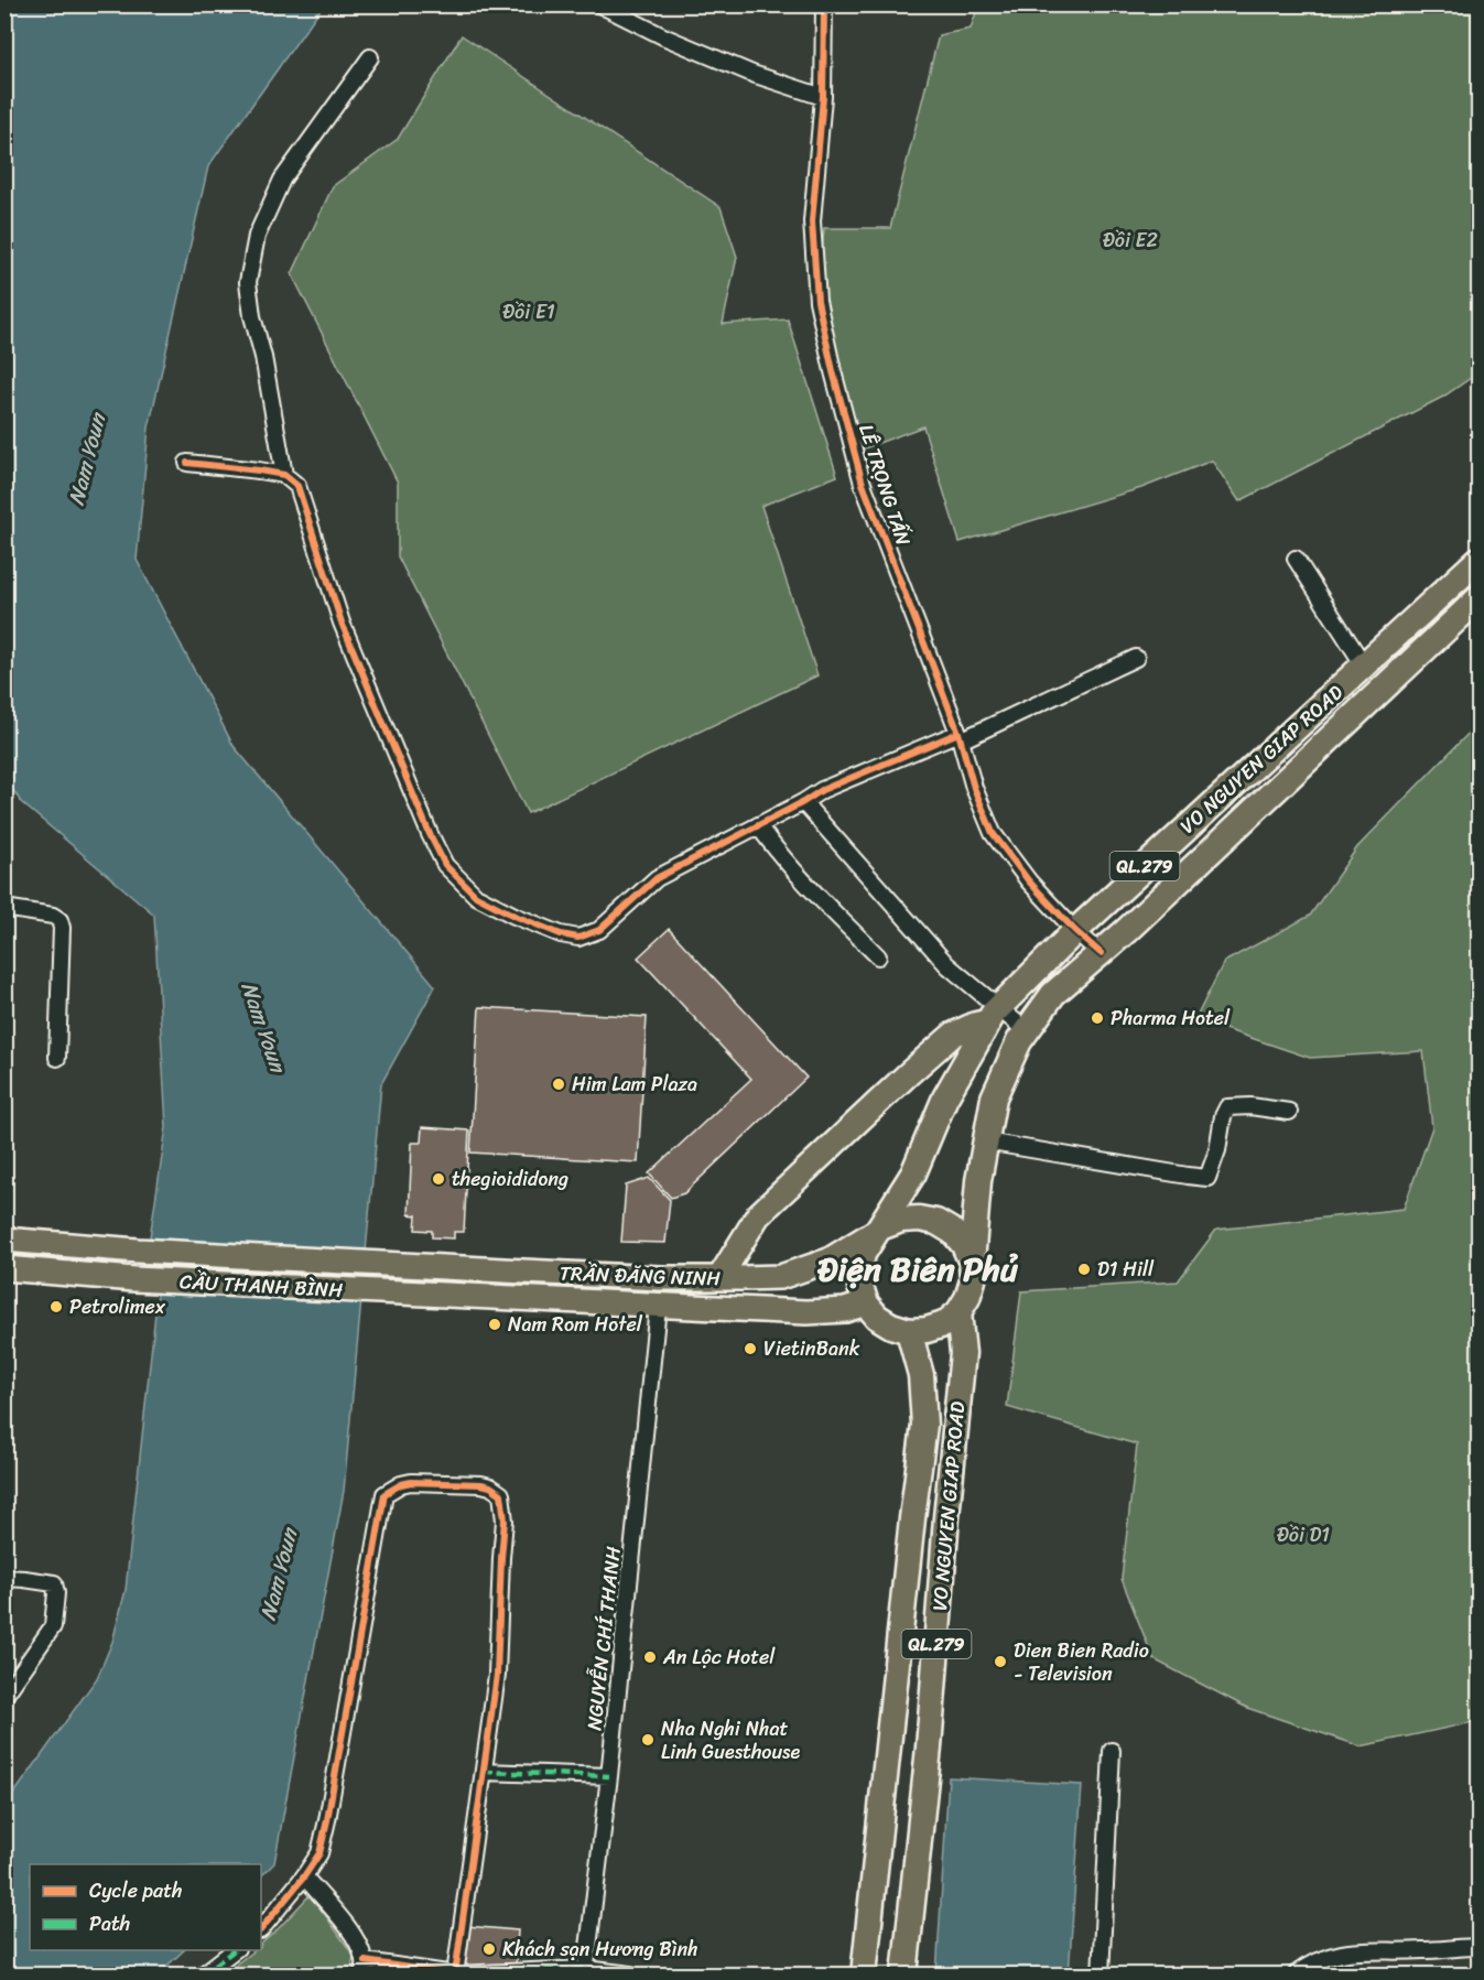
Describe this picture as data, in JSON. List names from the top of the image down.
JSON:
{
  "streets": {
    "highway": ["VO NGUYEN GIAP ROAD", "QL.279"],
    "main road": ["TRẦN ĐĂNG NINH", "CẦU THANH BÌNH"],
    "street": ["LÊ TRỌNG TẤN", "NGUYỄN CHÍ THANH"]
  },
  "crossings": [
    ["LÊ TRỌNG TẤN", "VO NGUYEN GIAP ROAD"],
    ["VO NGUYEN GIAP ROAD", "QL.279"],
    ["VO NGUYEN GIAP ROAD", "TRẦN ĐĂNG NINH"],
    ["QL.279", "TRẦN ĐĂNG NINH"],
    ["TRẦN ĐĂNG NINH", "CẦU THANH BÌNH"],
    ["TRẦN ĐĂNG NINH", "NGUYỄN CHÍ THANH"]
  ],
  "districts": ["Điện Biên Phủ"],
  "water": ["Nam Youn"],
  "parks": ["Đồi E2", "Đồi E1", "Đồi D1"],
  "places": [
    "Pharma Hotel",
    "Him Lam Plaza",
    "thegioididong",
    "D1 Hill",
    "Petrolimex",
    "Nam Rom Hotel",
    "VietinBank",
    "An Lộc Hotel",
    "Dien Bien Radio - Television",
    "Nha Nghi Nhat Linh Guesthouse",
    "Khách sạn Hương Bình"
  ],
  "legend": ["Cycle path", "Path"]
}
